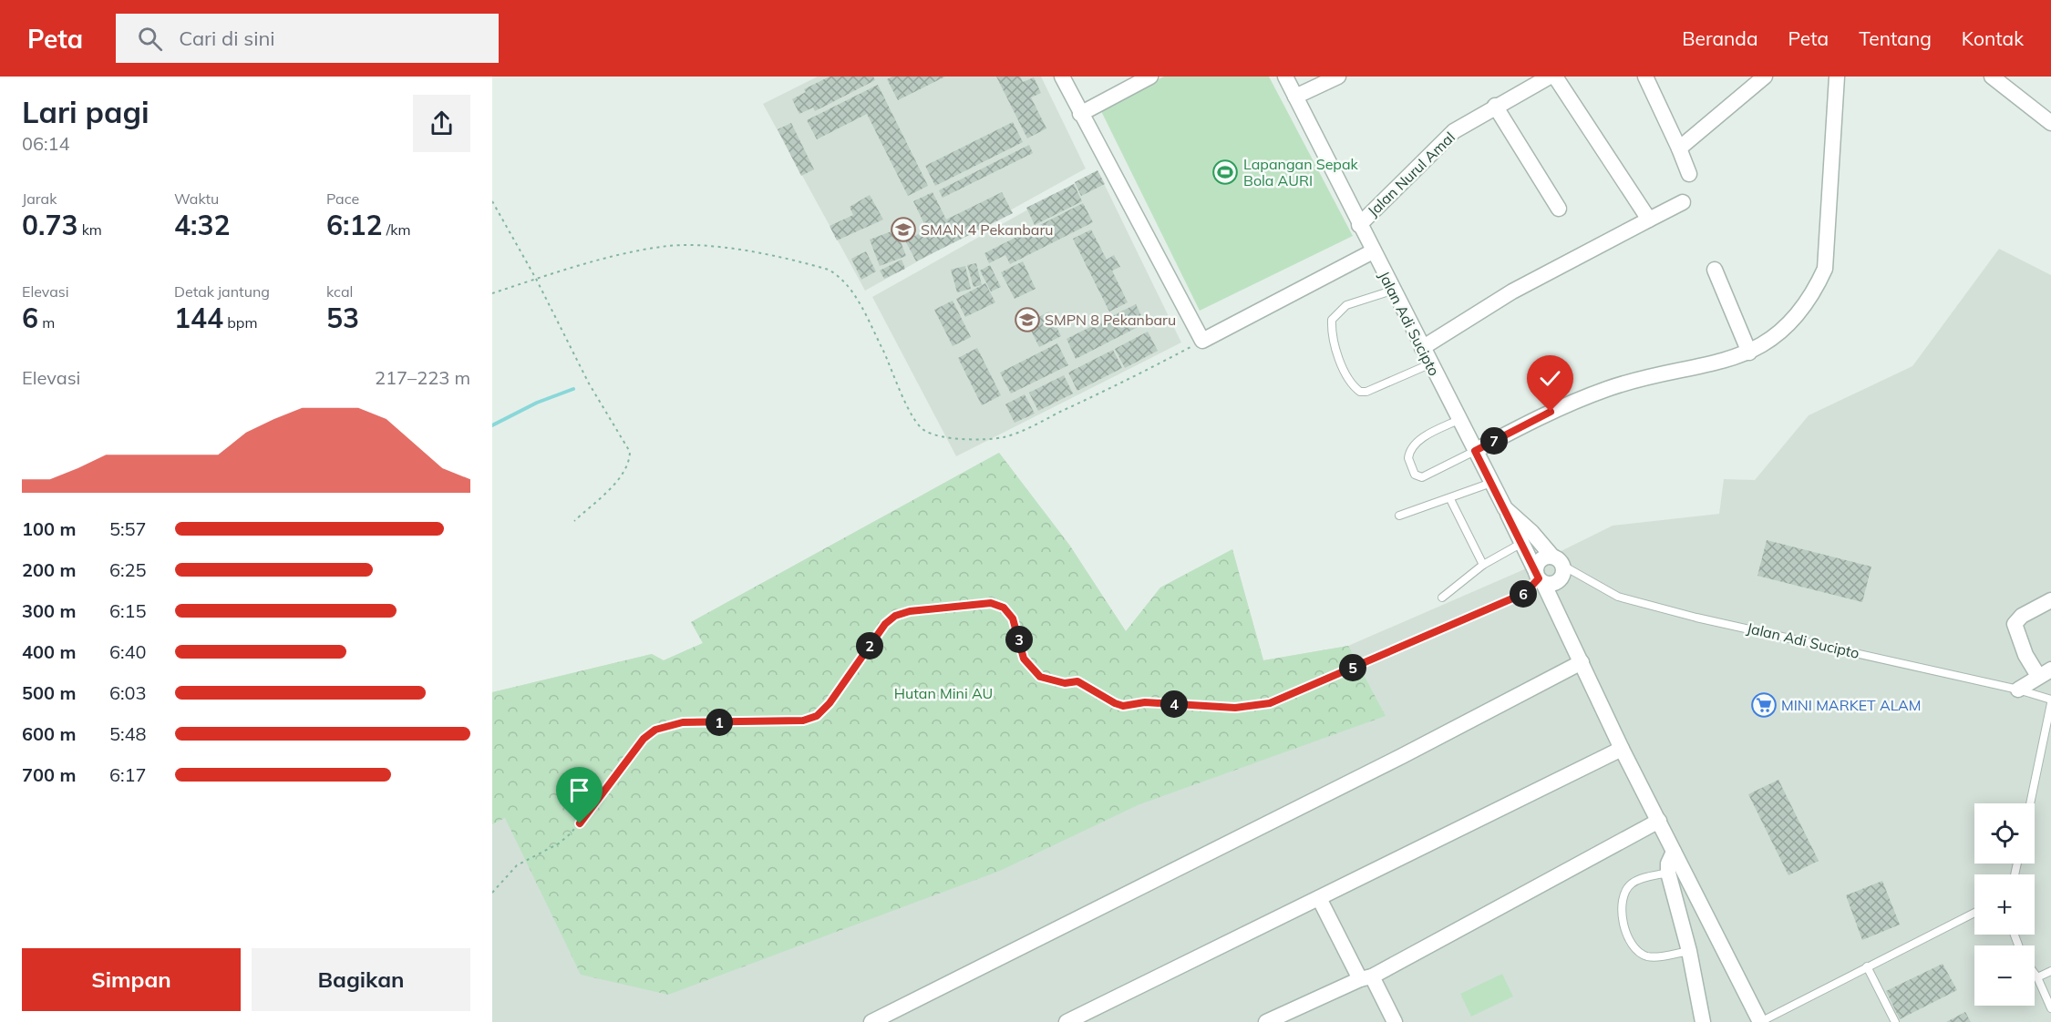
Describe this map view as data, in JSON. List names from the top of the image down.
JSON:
{
  "streets": {
    "street": ["Jalan Nurul Amal", "Jalan Adi Sucipto"]
  },
  "crossings": [
    ["Jalan Nurul Amal", "Jalan Adi Sucipto"]
  ],
  "parks": ["Hutan Mini AU"],
  "places": {
    "sports": ["Lapangan Sepak Bola AURI"],
    "school or university": ["SMAN 4 Pekanbaru", "SMPN 8 Pekanbaru"],
    "supermarket": ["MINI MARKET ALAM"]
  },
  "page": {
    "header": "Peta",
    "search": "Cari di sini",
    "nav": [
      "Beranda",
      "Peta",
      "Tentang",
      "Kontak"
    ],
    "heading": ["Lari pagi", "06:14"],
    "stats": [
      ["Jarak", "0.73 km"],
      ["Waktu", "4:32"],
      ["Pace", "6:12 /km"],
      ["Elevasi", "6 m"],
      ["Detak jantung", "144 bpm"],
      ["kcal", "53"]
    ],
    "chart": ["Elevasi", "217–223 m"],
    "pins": [
      "7",
      "6",
      "3",
      "2",
      "5",
      "4",
      "1"
    ],
    "list": [
      {
        "name": "100 m",
        "note": "5:57"
      },
      {
        "name": "200 m",
        "note": "6:25"
      },
      {
        "name": "300 m",
        "note": "6:15"
      },
      {
        "name": "400 m",
        "note": "6:40"
      },
      {
        "name": "500 m",
        "note": "6:03"
      },
      {
        "name": "600 m",
        "note": "5:48"
      },
      {
        "name": "700 m",
        "note": "6:17"
      }
    ],
    "map_buttons": ["+", "−"],
    "buttons": ["Simpan", "Bagikan"]
  }
}
